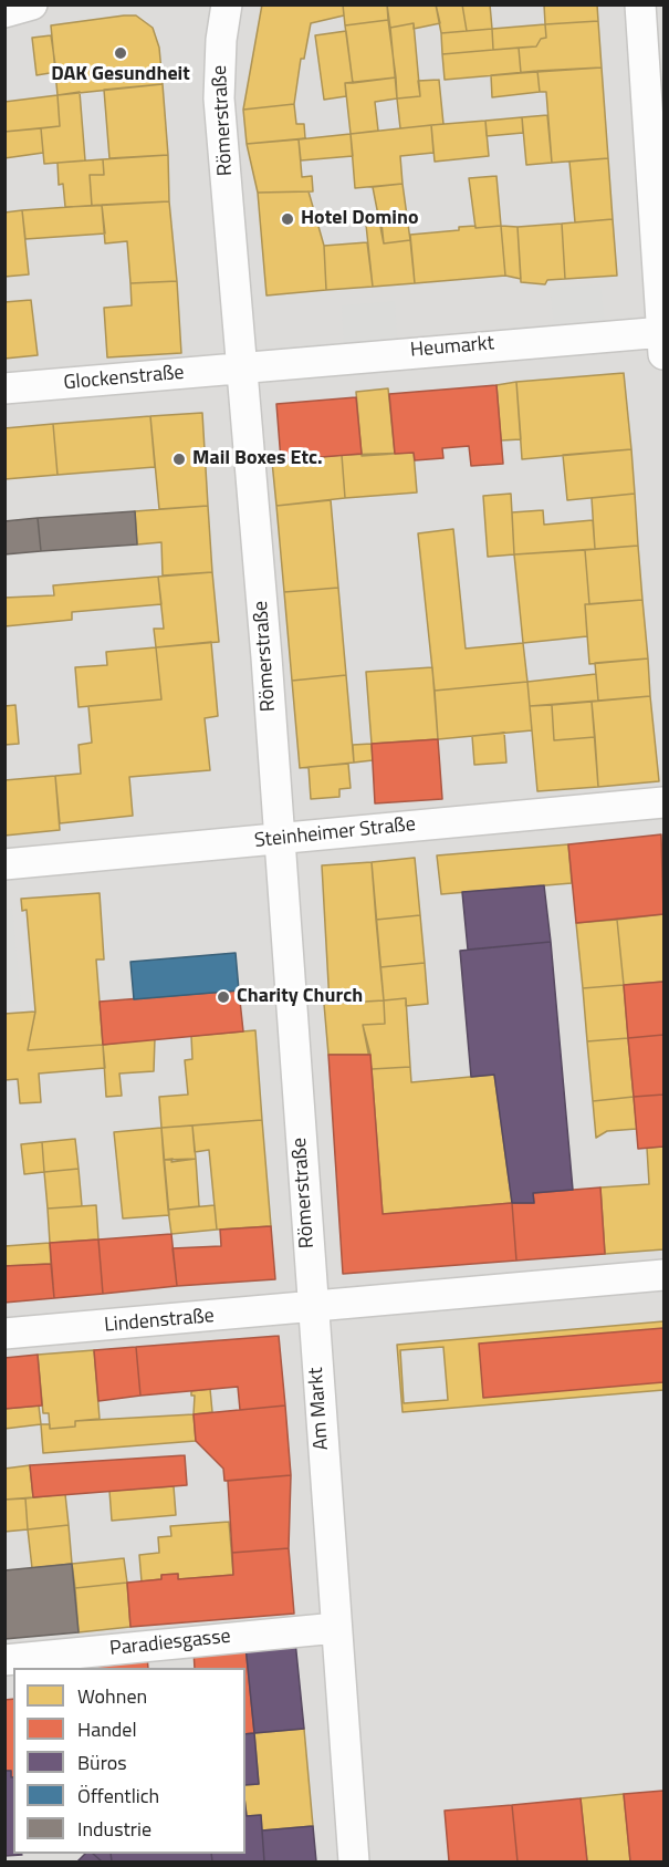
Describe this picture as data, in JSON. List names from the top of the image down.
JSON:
{
  "streets": {
    "street": [
      "Römerstraße",
      "Heumarkt",
      "Glockenstraße",
      "Steinheimer Straße",
      "Lindenstraße",
      "Am Markt",
      "Paradiesgasse"
    ]
  },
  "crossings": [
    ["Römerstraße", "Heumarkt"],
    ["Römerstraße", "Glockenstraße"],
    ["Römerstraße", "Steinheimer Straße"],
    ["Römerstraße", "Lindenstraße"],
    ["Römerstraße", "Am Markt"],
    ["Heumarkt", "Glockenstraße"],
    ["Lindenstraße", "Am Markt"],
    ["Am Markt", "Paradiesgasse"]
  ],
  "places": [
    "DAK Gesundheit",
    "Hotel Domino",
    "Mail Boxes Etc.",
    "Charity Church"
  ],
  "legend": [
    "Wohnen",
    "Handel",
    "Büros",
    "Öffentlich",
    "Industrie"
  ]
}
